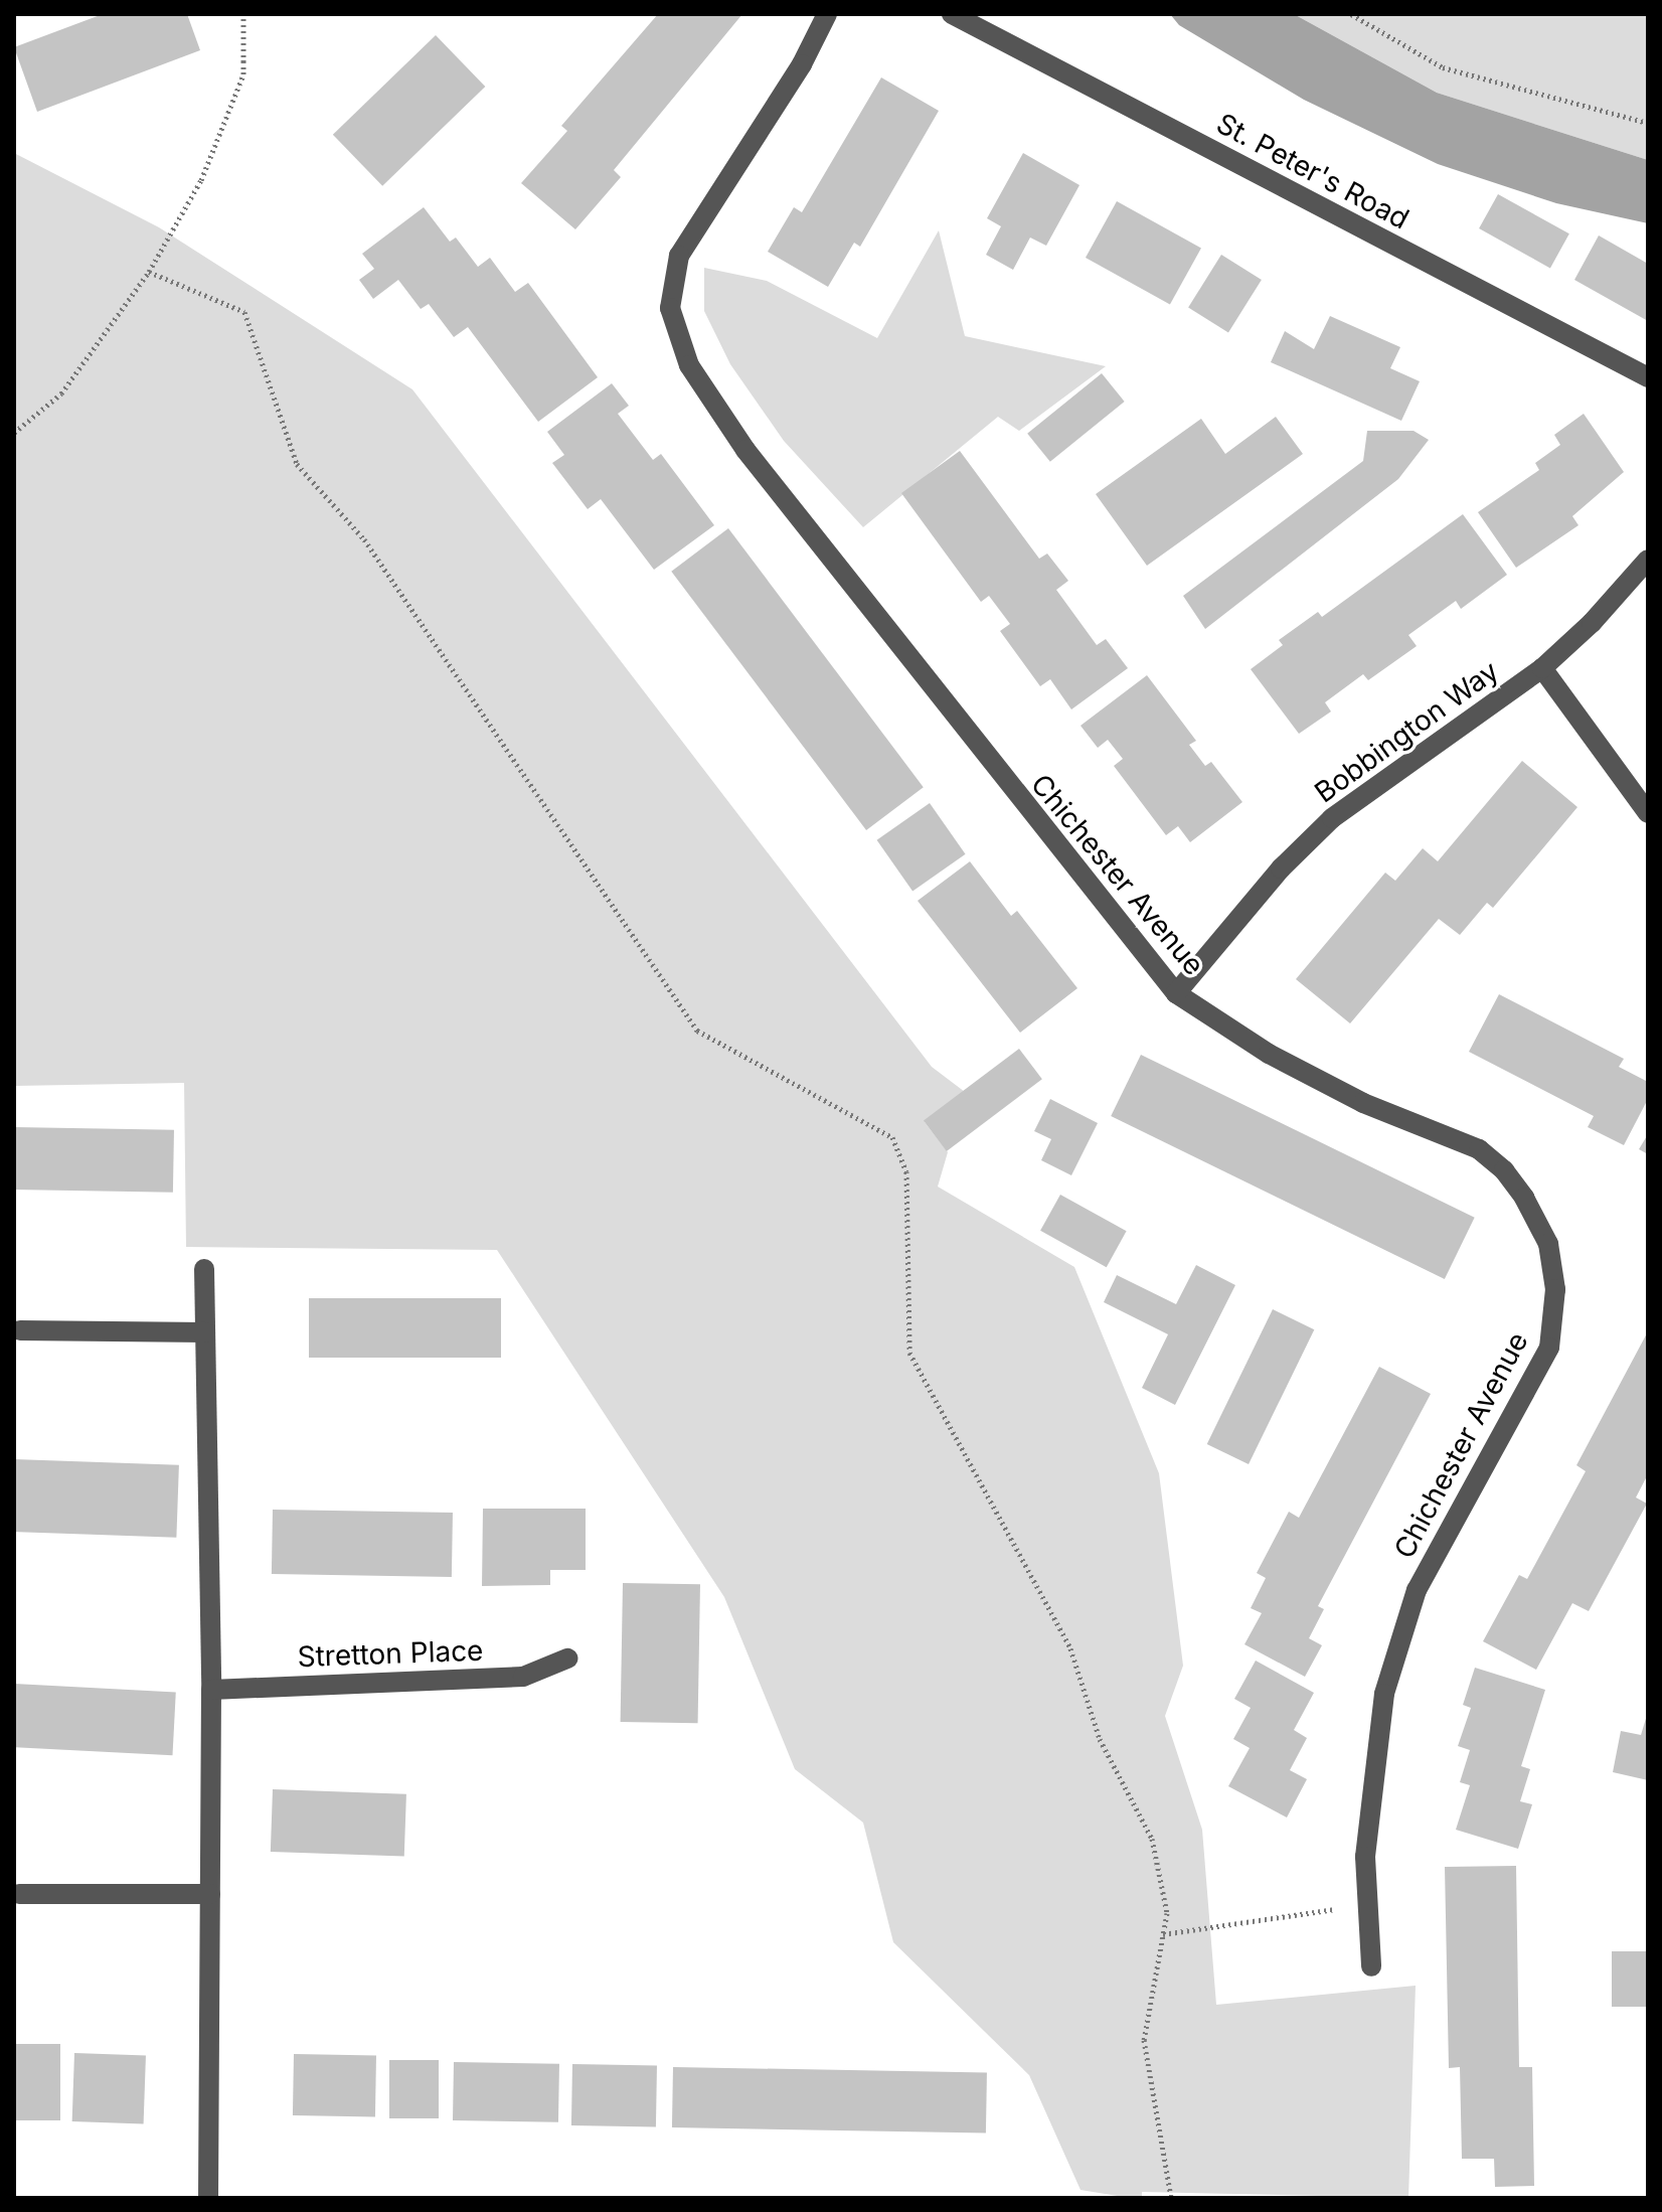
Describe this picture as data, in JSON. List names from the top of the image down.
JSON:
{
  "streets": {
    "street": [
      "St. Peter's Road",
      "Bobbington Way",
      "Chichester Avenue",
      "Stretton Place"
    ]
  },
  "crossings": [
    ["Bobbington Way", "Chichester Avenue"]
  ]
}
